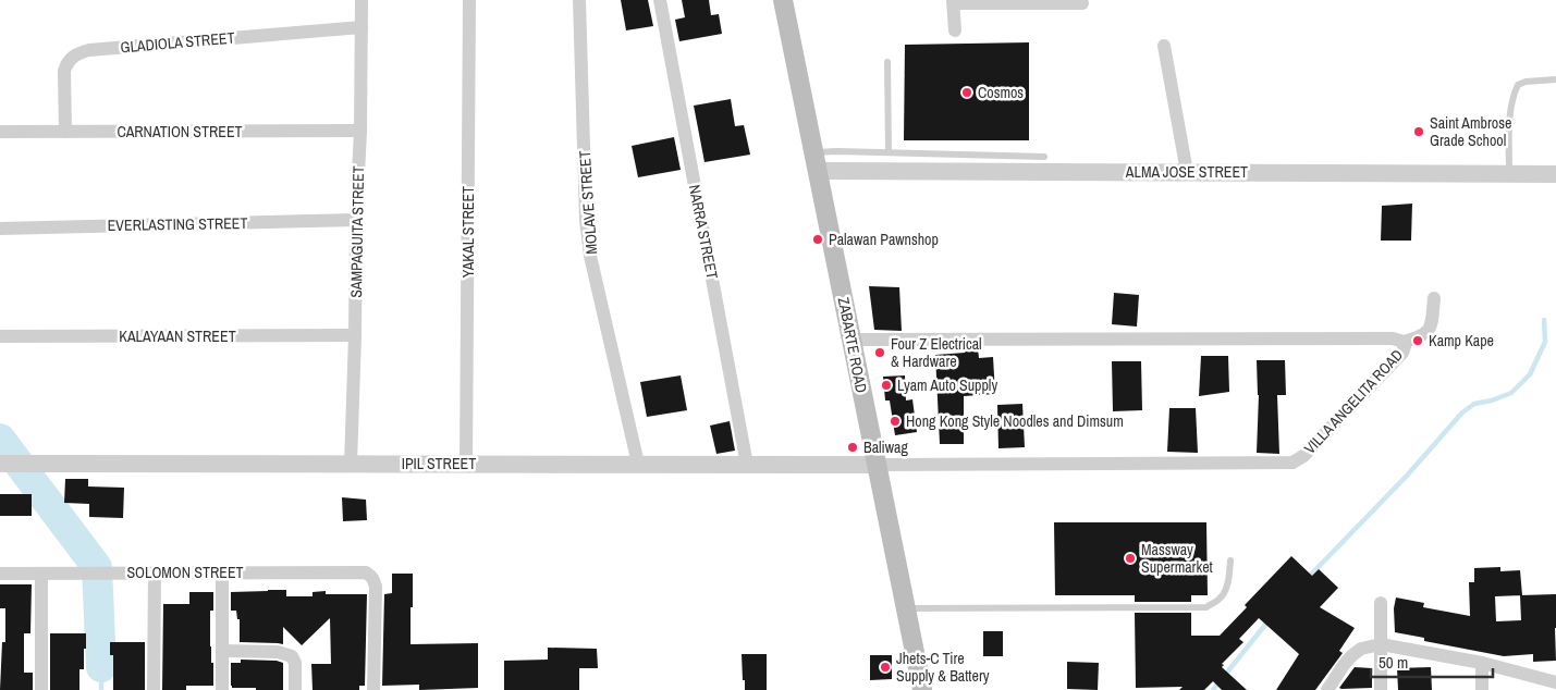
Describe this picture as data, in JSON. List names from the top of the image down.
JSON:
{
  "streets": {
    "main road": ["ZABARTE ROAD"],
    "street": [
      "GLADIOLA STREET",
      "CARNATION STREET",
      "ALMA JOSE STREET",
      "MOLAVE STREET",
      "EVERLASTING STREET",
      "SAMPAGUITA STREET",
      "YAKAL STREET",
      "NARRA STREET",
      "KALAYAAN STREET",
      "VILLA ANGELITA ROAD",
      "IPIL STREET",
      "SOLOMON STREET"
    ]
  },
  "crossings": [
    ["GLADIOLA STREET", "CARNATION STREET"],
    ["GLADIOLA STREET", "SAMPAGUITA STREET"],
    ["CARNATION STREET", "SAMPAGUITA STREET"],
    ["ALMA JOSE STREET", "ZABARTE ROAD"],
    ["MOLAVE STREET", "IPIL STREET"],
    ["EVERLASTING STREET", "SAMPAGUITA STREET"],
    ["SAMPAGUITA STREET", "KALAYAAN STREET"],
    ["SAMPAGUITA STREET", "IPIL STREET"],
    ["YAKAL STREET", "IPIL STREET"],
    ["NARRA STREET", "IPIL STREET"],
    ["ZABARTE ROAD", "VILLA ANGELITA ROAD"],
    ["ZABARTE ROAD", "IPIL STREET"],
    ["VILLA ANGELITA ROAD", "IPIL STREET"]
  ],
  "places": [
    "Cosmos",
    "Saint Ambrose Grade School",
    "Palawan Pawnshop",
    "Kamp Kape",
    "Four Z Electrical & Hardware",
    "Lyam Auto Supply",
    "Hong Kong Style Noodles and Dimsum",
    "Baliwag",
    "Massway Supermarket",
    "Jhets-C Tire Supply & Battery"
  ],
  "scale_bar": "50 m"
}
